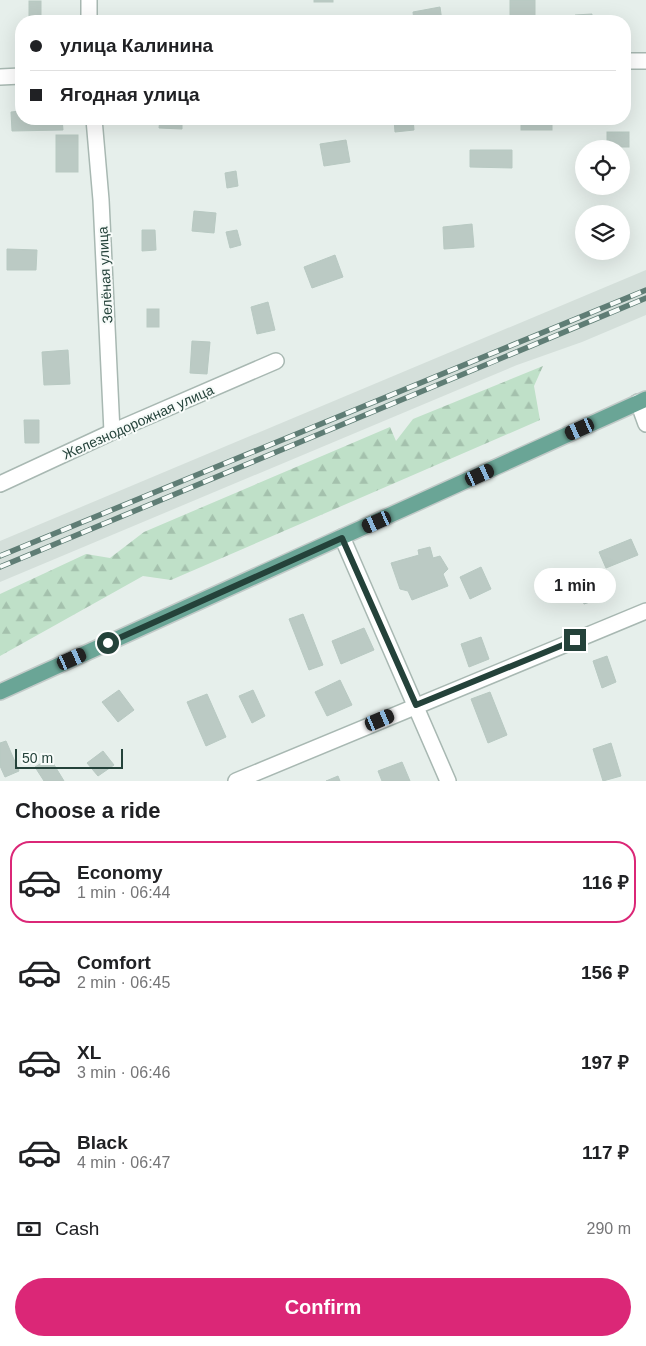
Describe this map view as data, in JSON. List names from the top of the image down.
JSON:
{
  "streets": {
    "street": ["Зелёная улица", "Железнодорожная улица"]
  },
  "crossings": [
    ["Зелёная улица", "Железнодорожная улица"]
  ],
  "scale_bar": "50 m",
  "page": {
    "banner": ["улица Калинина", "Ягодная улица"],
    "bubble": "1 min",
    "scale": "50 m",
    "heading": "Choose a ride",
    "list": [
      {
        "name": "Economy",
        "note": "1 min · 06:44",
        "value": "116 ₽"
      },
      {
        "name": "Comfort",
        "note": "2 min · 06:45",
        "value": "156 ₽"
      },
      {
        "name": "XL",
        "note": "3 min · 06:46",
        "value": "197 ₽"
      },
      {
        "name": "Black",
        "note": "4 min · 06:47",
        "value": "117 ₽"
      }
    ],
    "pay": ["Cash", "290 m"],
    "buttons": "Confirm"
  }
}
